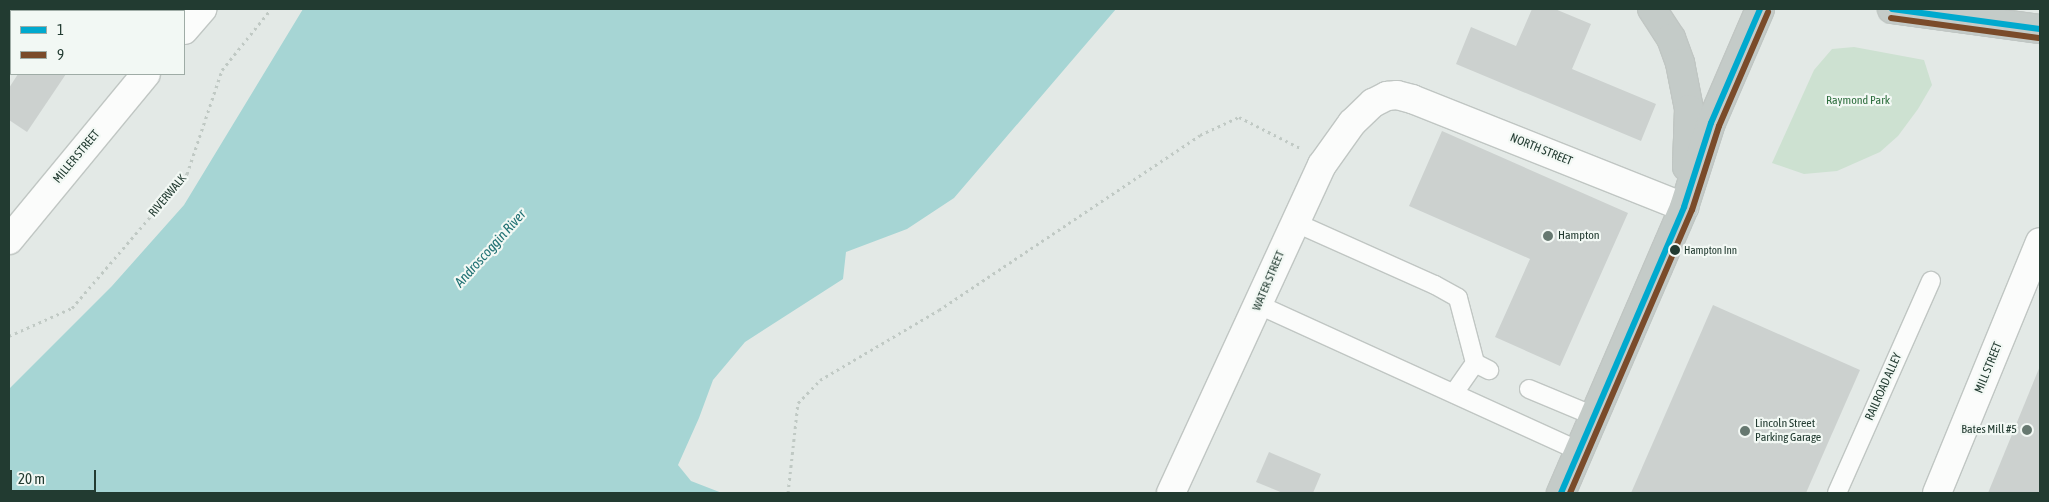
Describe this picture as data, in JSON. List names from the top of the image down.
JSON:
{
  "streets": {
    "street": [
      "NORTH STREET",
      "MILLER STREET",
      "WATER STREET",
      "MILL STREET"
    ],
    "lane": ["RAILROAD ALLEY"],
    "path": ["RIVERWALK"]
  },
  "crossings": [
    ["NORTH STREET", "WATER STREET"]
  ],
  "water": ["Androscoggin River"],
  "parks": ["Raymond Park"],
  "places": [
    "Hampton",
    "Hampton Inn",
    "Bates Mill #5",
    "Lincoln Street Parking Garage"
  ],
  "lines": ["transit line 1", "transit line 9"],
  "legend": ["1", "9"],
  "scale_bar": "20 m"
}
